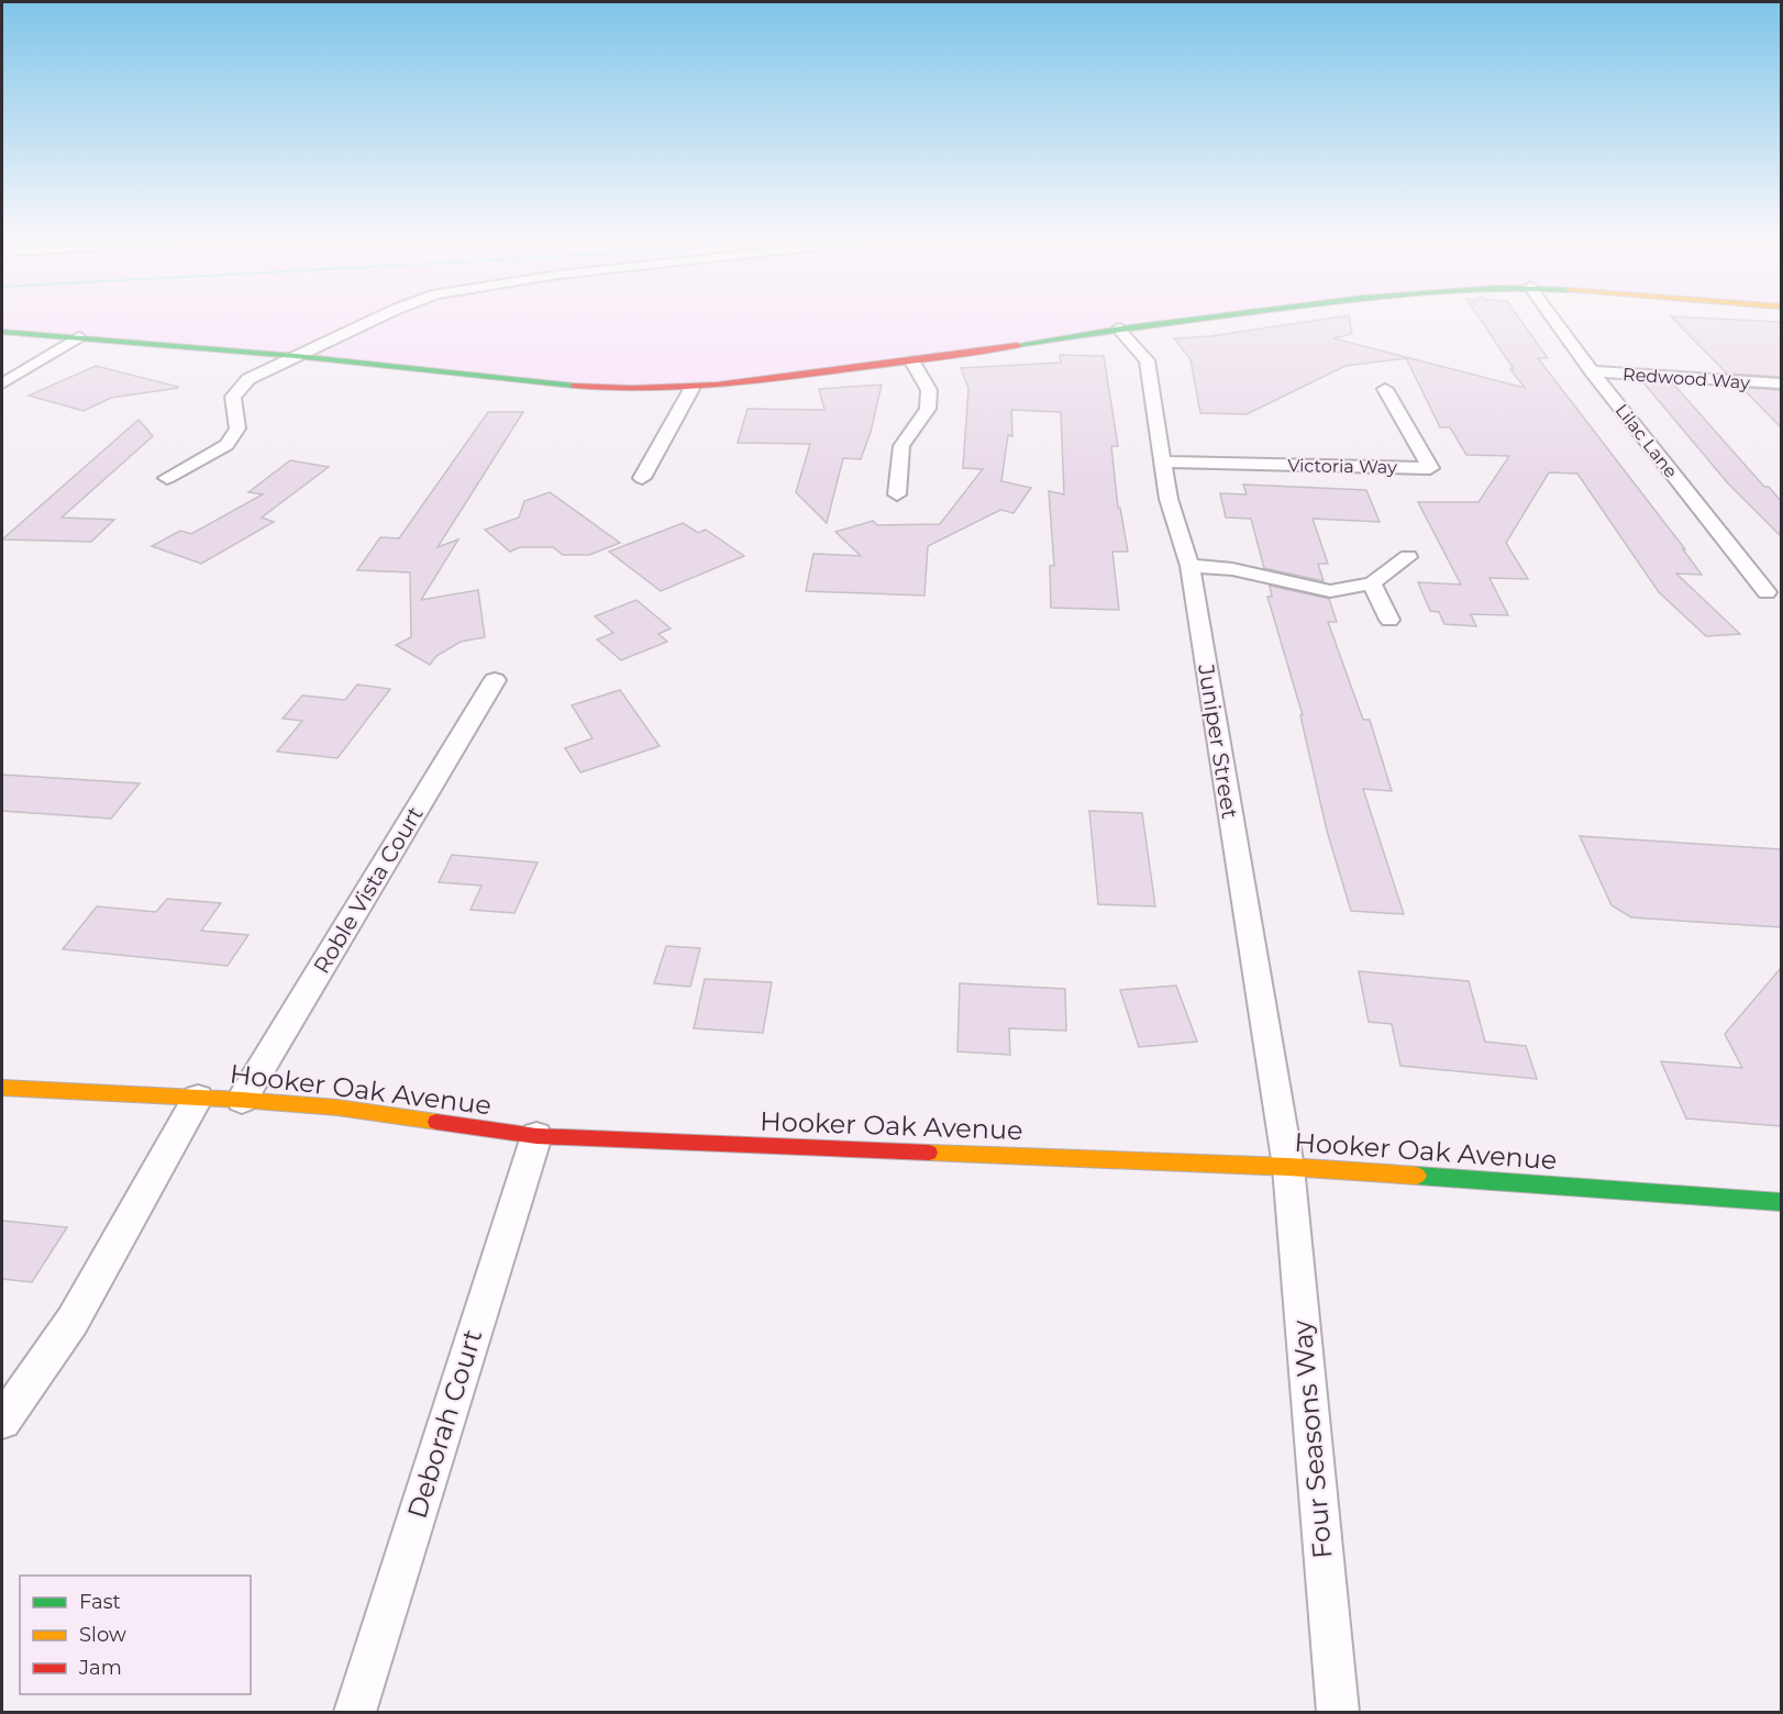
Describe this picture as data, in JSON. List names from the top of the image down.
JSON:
{
  "streets": {
    "street": [
      "Redwood Way",
      "Lilac Lane",
      "Victoria Way",
      "Juniper Street",
      "Roble Vista Court",
      "Hooker Oak Avenue",
      "Deborah Court",
      "Four Seasons Way"
    ]
  },
  "crossings": [
    ["Redwood Way", "Lilac Lane"],
    ["Victoria Way", "Juniper Street"],
    ["Juniper Street", "Hooker Oak Avenue"],
    ["Juniper Street", "Four Seasons Way"],
    ["Roble Vista Court", "Hooker Oak Avenue"],
    ["Hooker Oak Avenue", "Deborah Court"],
    ["Hooker Oak Avenue", "Four Seasons Way"]
  ],
  "legend": ["Fast", "Slow", "Jam"]
}
